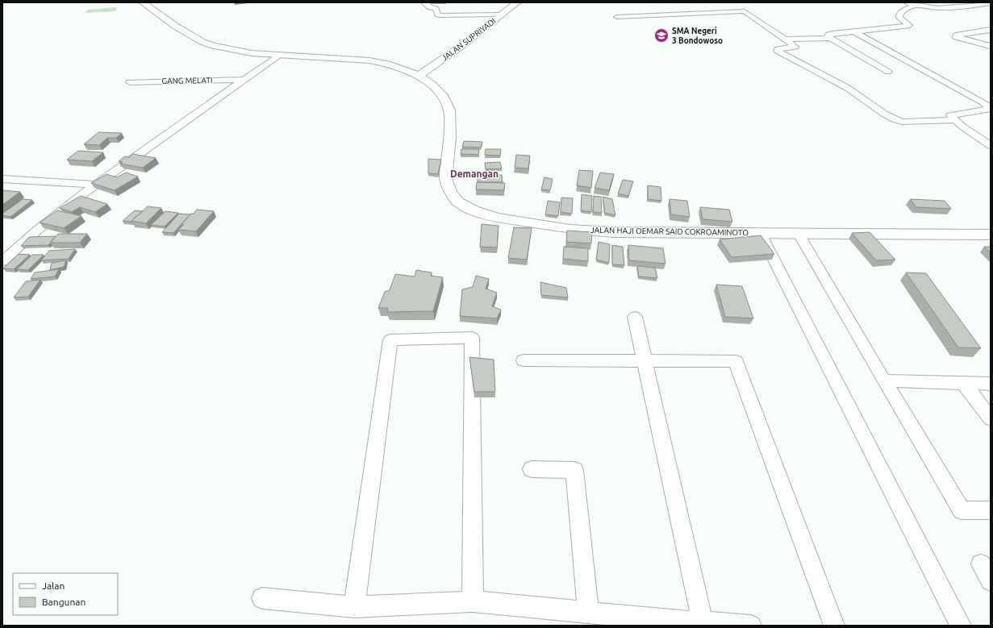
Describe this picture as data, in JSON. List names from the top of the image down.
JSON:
{
  "streets": {
    "street": ["JALAN SUPRIYADI", "GANG MELATI", "JALAN HAJI OEMAR SAID COKROAMINOTO"]
  },
  "crossings": [
    ["JALAN SUPRIYADI", "JALAN HAJI OEMAR SAID COKROAMINOTO"]
  ],
  "districts": ["Demangan"],
  "places": {
    "school or university": ["SMA Negeri 3 Bondowoso"]
  },
  "legend": ["Jalan", "Bangunan"]
}
